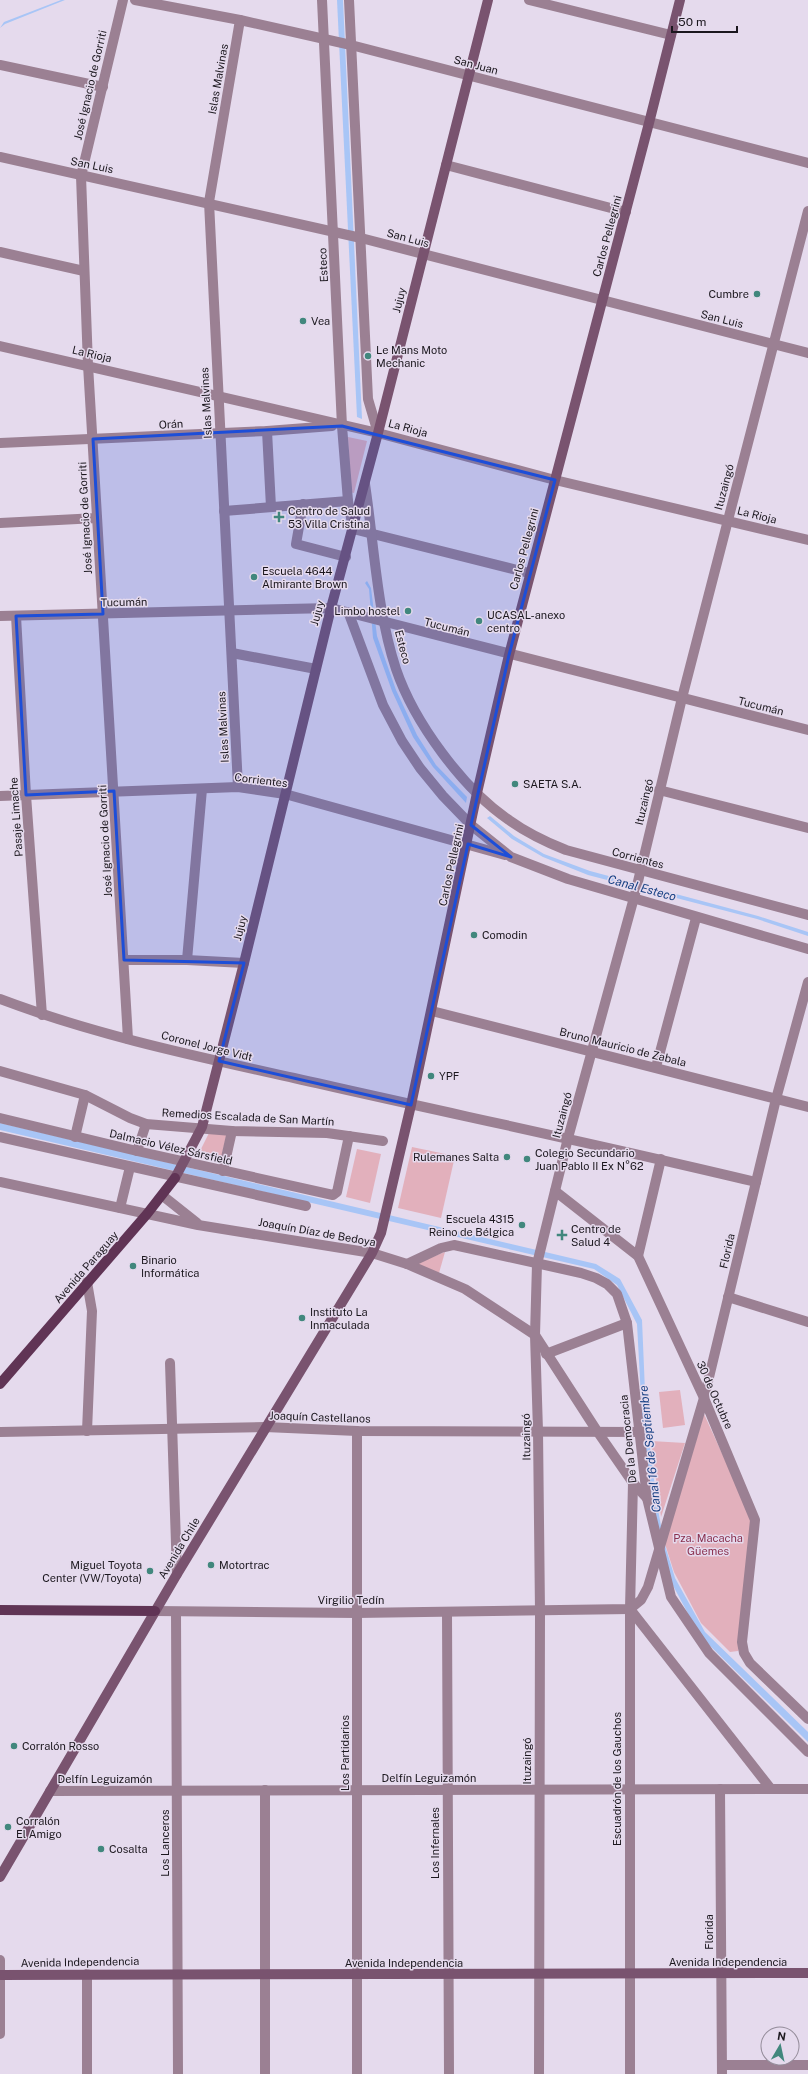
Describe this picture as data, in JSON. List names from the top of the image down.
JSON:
{
  "streets": {
    "main road": [
      "Carlos Pellegrini",
      "Jujuy",
      "Avenida Paraguay",
      "Avenida Chile",
      "Virgilio Tedín",
      "Avenida Independencia"
    ],
    "street": [
      "San Juan",
      "Islas Malvinas",
      "José Ignacio de Gorriti",
      "San Luis",
      "Esteco",
      "La Rioja",
      "Orán",
      "Ituzaingó",
      "Tucumán",
      "Corrientes",
      "Pasaje Limache",
      "Coronel Jorge Vidt",
      "Bruno Mauricio de Zabala",
      "Remedios Escalada de San Martín",
      "Dalmacio Vélez Sársfield",
      "Joaquín Díaz de Bedoya",
      "Florida",
      "30 de Octubre",
      "Joaquín Castellanos",
      "De la Democracia",
      "Los Partidarios",
      "Delfín Leguizamón",
      "Escuadrón de los Gauchos",
      "Los Lanceros",
      "Los Infernales"
    ]
  },
  "crossings": [
    ["San Juan", "Islas Malvinas"],
    ["San Juan", "Carlos Pellegrini"],
    ["San Juan", "Esteco"],
    ["San Juan", "Jujuy"],
    ["Islas Malvinas", "San Luis"],
    ["Islas Malvinas", "La Rioja"],
    ["Islas Malvinas", "Orán"],
    ["Islas Malvinas", "Tucumán"],
    ["Islas Malvinas", "Corrientes"],
    ["José Ignacio de Gorriti", "San Luis"],
    ["José Ignacio de Gorriti", "La Rioja"],
    ["José Ignacio de Gorriti", "Orán"],
    ["José Ignacio de Gorriti", "Tucumán"],
    ["José Ignacio de Gorriti", "Corrientes"],
    ["José Ignacio de Gorriti", "Coronel Jorge Vidt"],
    ["San Luis", "Carlos Pellegrini"],
    ["San Luis", "Esteco"],
    ["San Luis", "Jujuy"],
    ["San Luis", "Ituzaingó"],
    ["Carlos Pellegrini", "Esteco"],
    ["Carlos Pellegrini", "La Rioja"],
    ["Carlos Pellegrini", "Tucumán"],
    ["Carlos Pellegrini", "Corrientes"],
    ["Carlos Pellegrini", "Coronel Jorge Vidt"],
    ["Carlos Pellegrini", "Bruno Mauricio de Zabala"],
    ["Carlos Pellegrini", "Avenida Chile"],
    ["Esteco", "Jujuy"],
    ["Esteco", "La Rioja"],
    ["Esteco", "Orán"],
    ["Esteco", "Tucumán"],
    ["Esteco", "Corrientes"],
    ["Jujuy", "La Rioja"],
    ["Jujuy", "Tucumán"],
    ["Jujuy", "Corrientes"],
    ["Jujuy", "Coronel Jorge Vidt"],
    ["Jujuy", "Remedios Escalada de San Martín"],
    ["Jujuy", "Dalmacio Vélez Sársfield"],
    ["Jujuy", "Avenida Paraguay"],
    ["La Rioja", "Orán"],
    ["La Rioja", "Ituzaingó"],
    ["Ituzaingó", "Tucumán"],
    ["Ituzaingó", "Corrientes"],
    ["Ituzaingó", "Coronel Jorge Vidt"],
    ["Ituzaingó", "Bruno Mauricio de Zabala"],
    ["Ituzaingó", "Joaquín Díaz de Bedoya"],
    ["Ituzaingó", "30 de Octubre"],
    ["Ituzaingó", "Joaquín Castellanos"],
    ["Ituzaingó", "De la Democracia"],
    ["Ituzaingó", "Virgilio Tedín"],
    ["Ituzaingó", "Delfín Leguizamón"],
    ["Ituzaingó", "Avenida Independencia"],
    ["Tucumán", "Pasaje Limache"],
    ["Corrientes", "Pasaje Limache"],
    ["Pasaje Limache", "Coronel Jorge Vidt"],
    ["Coronel Jorge Vidt", "Florida"],
    ["Bruno Mauricio de Zabala", "Florida"],
    ["Remedios Escalada de San Martín", "Dalmacio Vélez Sársfield"],
    ["Dalmacio Vélez Sársfield", "Avenida Paraguay"],
    ["Joaquín Díaz de Bedoya", "Avenida Paraguay"],
    ["Joaquín Díaz de Bedoya", "De la Democracia"],
    ["Joaquín Díaz de Bedoya", "Avenida Chile"],
    ["Florida", "30 de Octubre"],
    ["Florida", "De la Democracia"],
    ["Florida", "Delfín Leguizamón"],
    ["Florida", "Avenida Independencia"],
    ["Joaquín Castellanos", "De la Democracia"],
    ["Joaquín Castellanos", "Avenida Chile"],
    ["Joaquín Castellanos", "Los Partidarios"],
    ["Avenida Chile", "Virgilio Tedín"],
    ["Avenida Chile", "Delfín Leguizamón"],
    ["Virgilio Tedín", "Los Partidarios"],
    ["Virgilio Tedín", "Escuadrón de los Gauchos"],
    ["Virgilio Tedín", "Los Lanceros"],
    ["Virgilio Tedín", "Los Infernales"],
    ["Los Partidarios", "Delfín Leguizamón"],
    ["Los Partidarios", "Avenida Independencia"],
    ["Delfín Leguizamón", "Escuadrón de los Gauchos"],
    ["Delfín Leguizamón", "Los Lanceros"],
    ["Delfín Leguizamón", "Los Infernales"],
    ["Escuadrón de los Gauchos", "Avenida Independencia"],
    ["Los Lanceros", "Avenida Independencia"],
    ["Los Infernales", "Avenida Independencia"]
  ],
  "water": ["Canal Esteco", "Canal 16 de Septiembre"],
  "parks": ["Pza. Macacha Güemes"],
  "places": {
    "other": [
      "Cumbre",
      "Vea",
      "Le Mans Moto Mechanic",
      "Escuela 4644 Almirante Brown",
      "Limbo hostel",
      "UCASAL-anexo centro",
      "SAETA S.A.",
      "Comodin",
      "YPF",
      "Rulemanes Salta",
      "Colegio Secundario Juan Pablo II Ex N°62",
      "Escuela 4315 Reino de Bélgica",
      "Binario Informática",
      "Instituto La Inmaculada",
      "Motortrac",
      "Miguel Toyota Center (VW/Toyota)",
      "Corralón Rosso",
      "Corralón El Amigo",
      "Cosalta"
    ],
    "health": ["Centro de Salud 53 Villa Cristina", "Centro de Salud 4"]
  },
  "scale_bar": "50 m",
  "north": "top"
}
